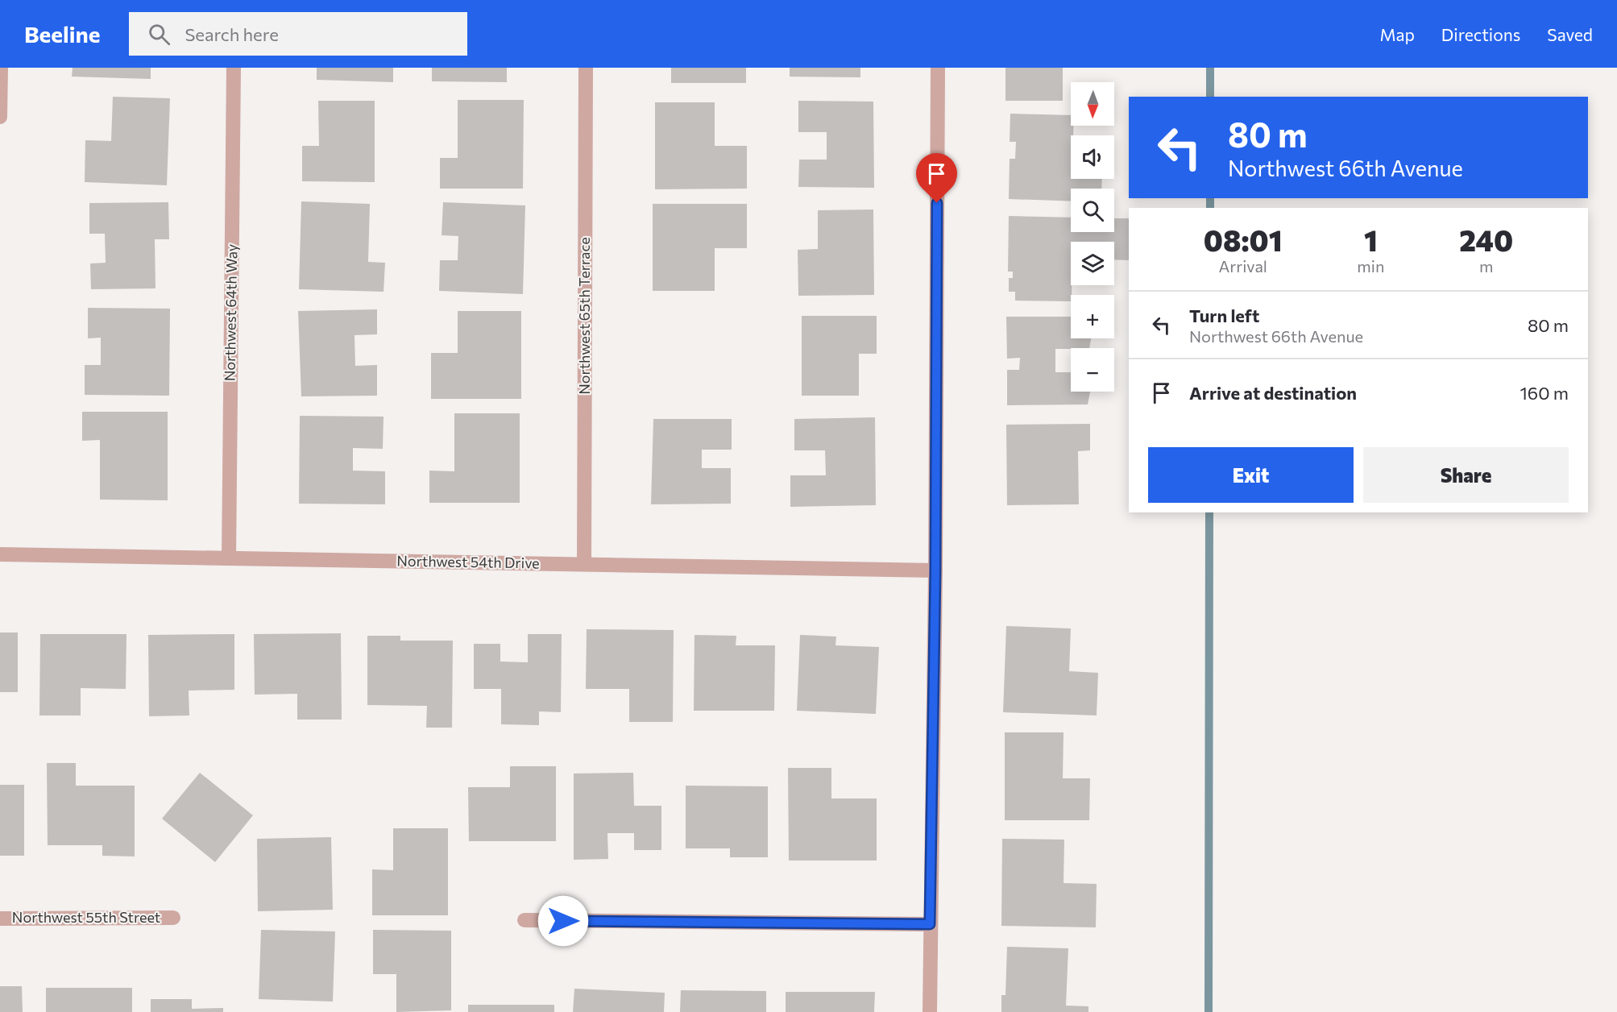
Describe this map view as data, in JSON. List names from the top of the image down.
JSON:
{
  "streets": {
    "street": [
      "Northwest 64th Way",
      "Northwest 65th Terrace",
      "Northwest 54th Drive",
      "Northwest 55th Street"
    ]
  },
  "crossings": [
    ["Northwest 64th Way", "Northwest 54th Drive"],
    ["Northwest 65th Terrace", "Northwest 54th Drive"]
  ],
  "north": "bottom",
  "page": {
    "header": "Beeline",
    "search": "Search here",
    "nav": ["Map", "Directions", "Saved"],
    "map_buttons": ["+", "−"],
    "turn": ["80 m", "Northwest 66th Avenue"],
    "eta": [
      "08:01",
      "Arrival",
      "1",
      "min",
      "240",
      "m"
    ],
    "list": [
      {
        "name": "Turn left",
        "note": "Northwest 66th Avenue",
        "value": "80 m"
      },
      {
        "name": "Arrive at destination",
        "value": "160 m"
      }
    ],
    "buttons": ["Exit", "Share"]
  }
}
